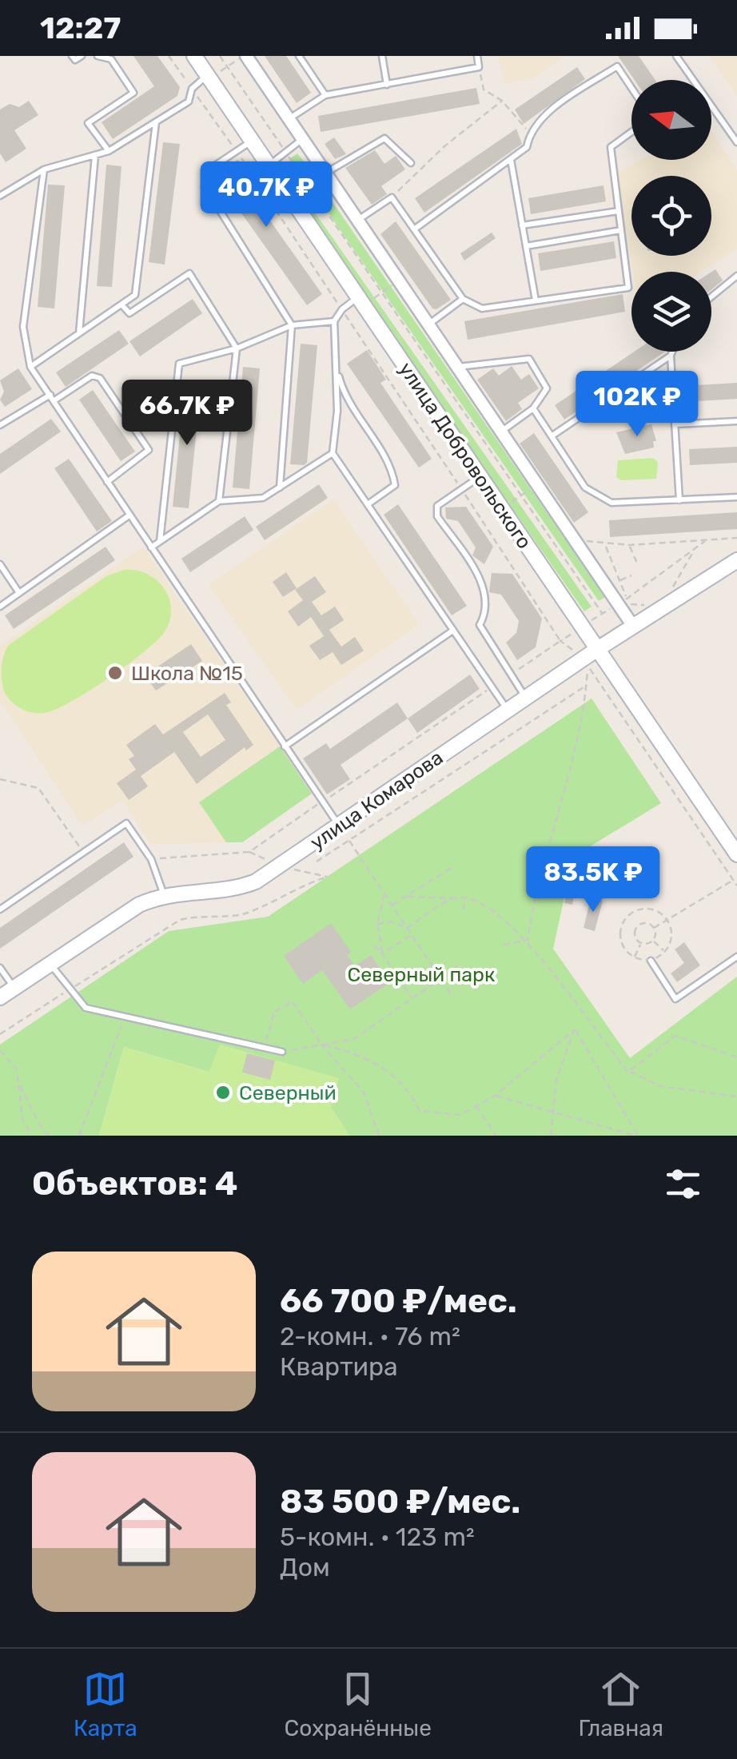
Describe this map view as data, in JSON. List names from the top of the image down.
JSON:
{
  "streets": {
    "main road": ["улица Добровольского", "улица Комарова"]
  },
  "crossings": [
    ["улица Добровольского", "улица Комарова"]
  ],
  "parks": ["Северный парк"],
  "places": ["Школа №15", "Северный"],
  "north": "left",
  "page": {
    "status": "12:27",
    "price": [
      "40.7K ₽",
      "102K ₽",
      "66.7K ₽",
      "83.5K ₽"
    ],
    "heading": "Объектов: 4",
    "list": [
      {
        "name": "66 700 ₽/мес.",
        "note": "2-комн. · 76 m² · Квартира"
      },
      {
        "name": "83 500 ₽/мес.",
        "note": "5-комн. · 123 m² · Дом"
      }
    ],
    "tabs": ["Карта", "Сохранённые", "Главная"]
  }
}
